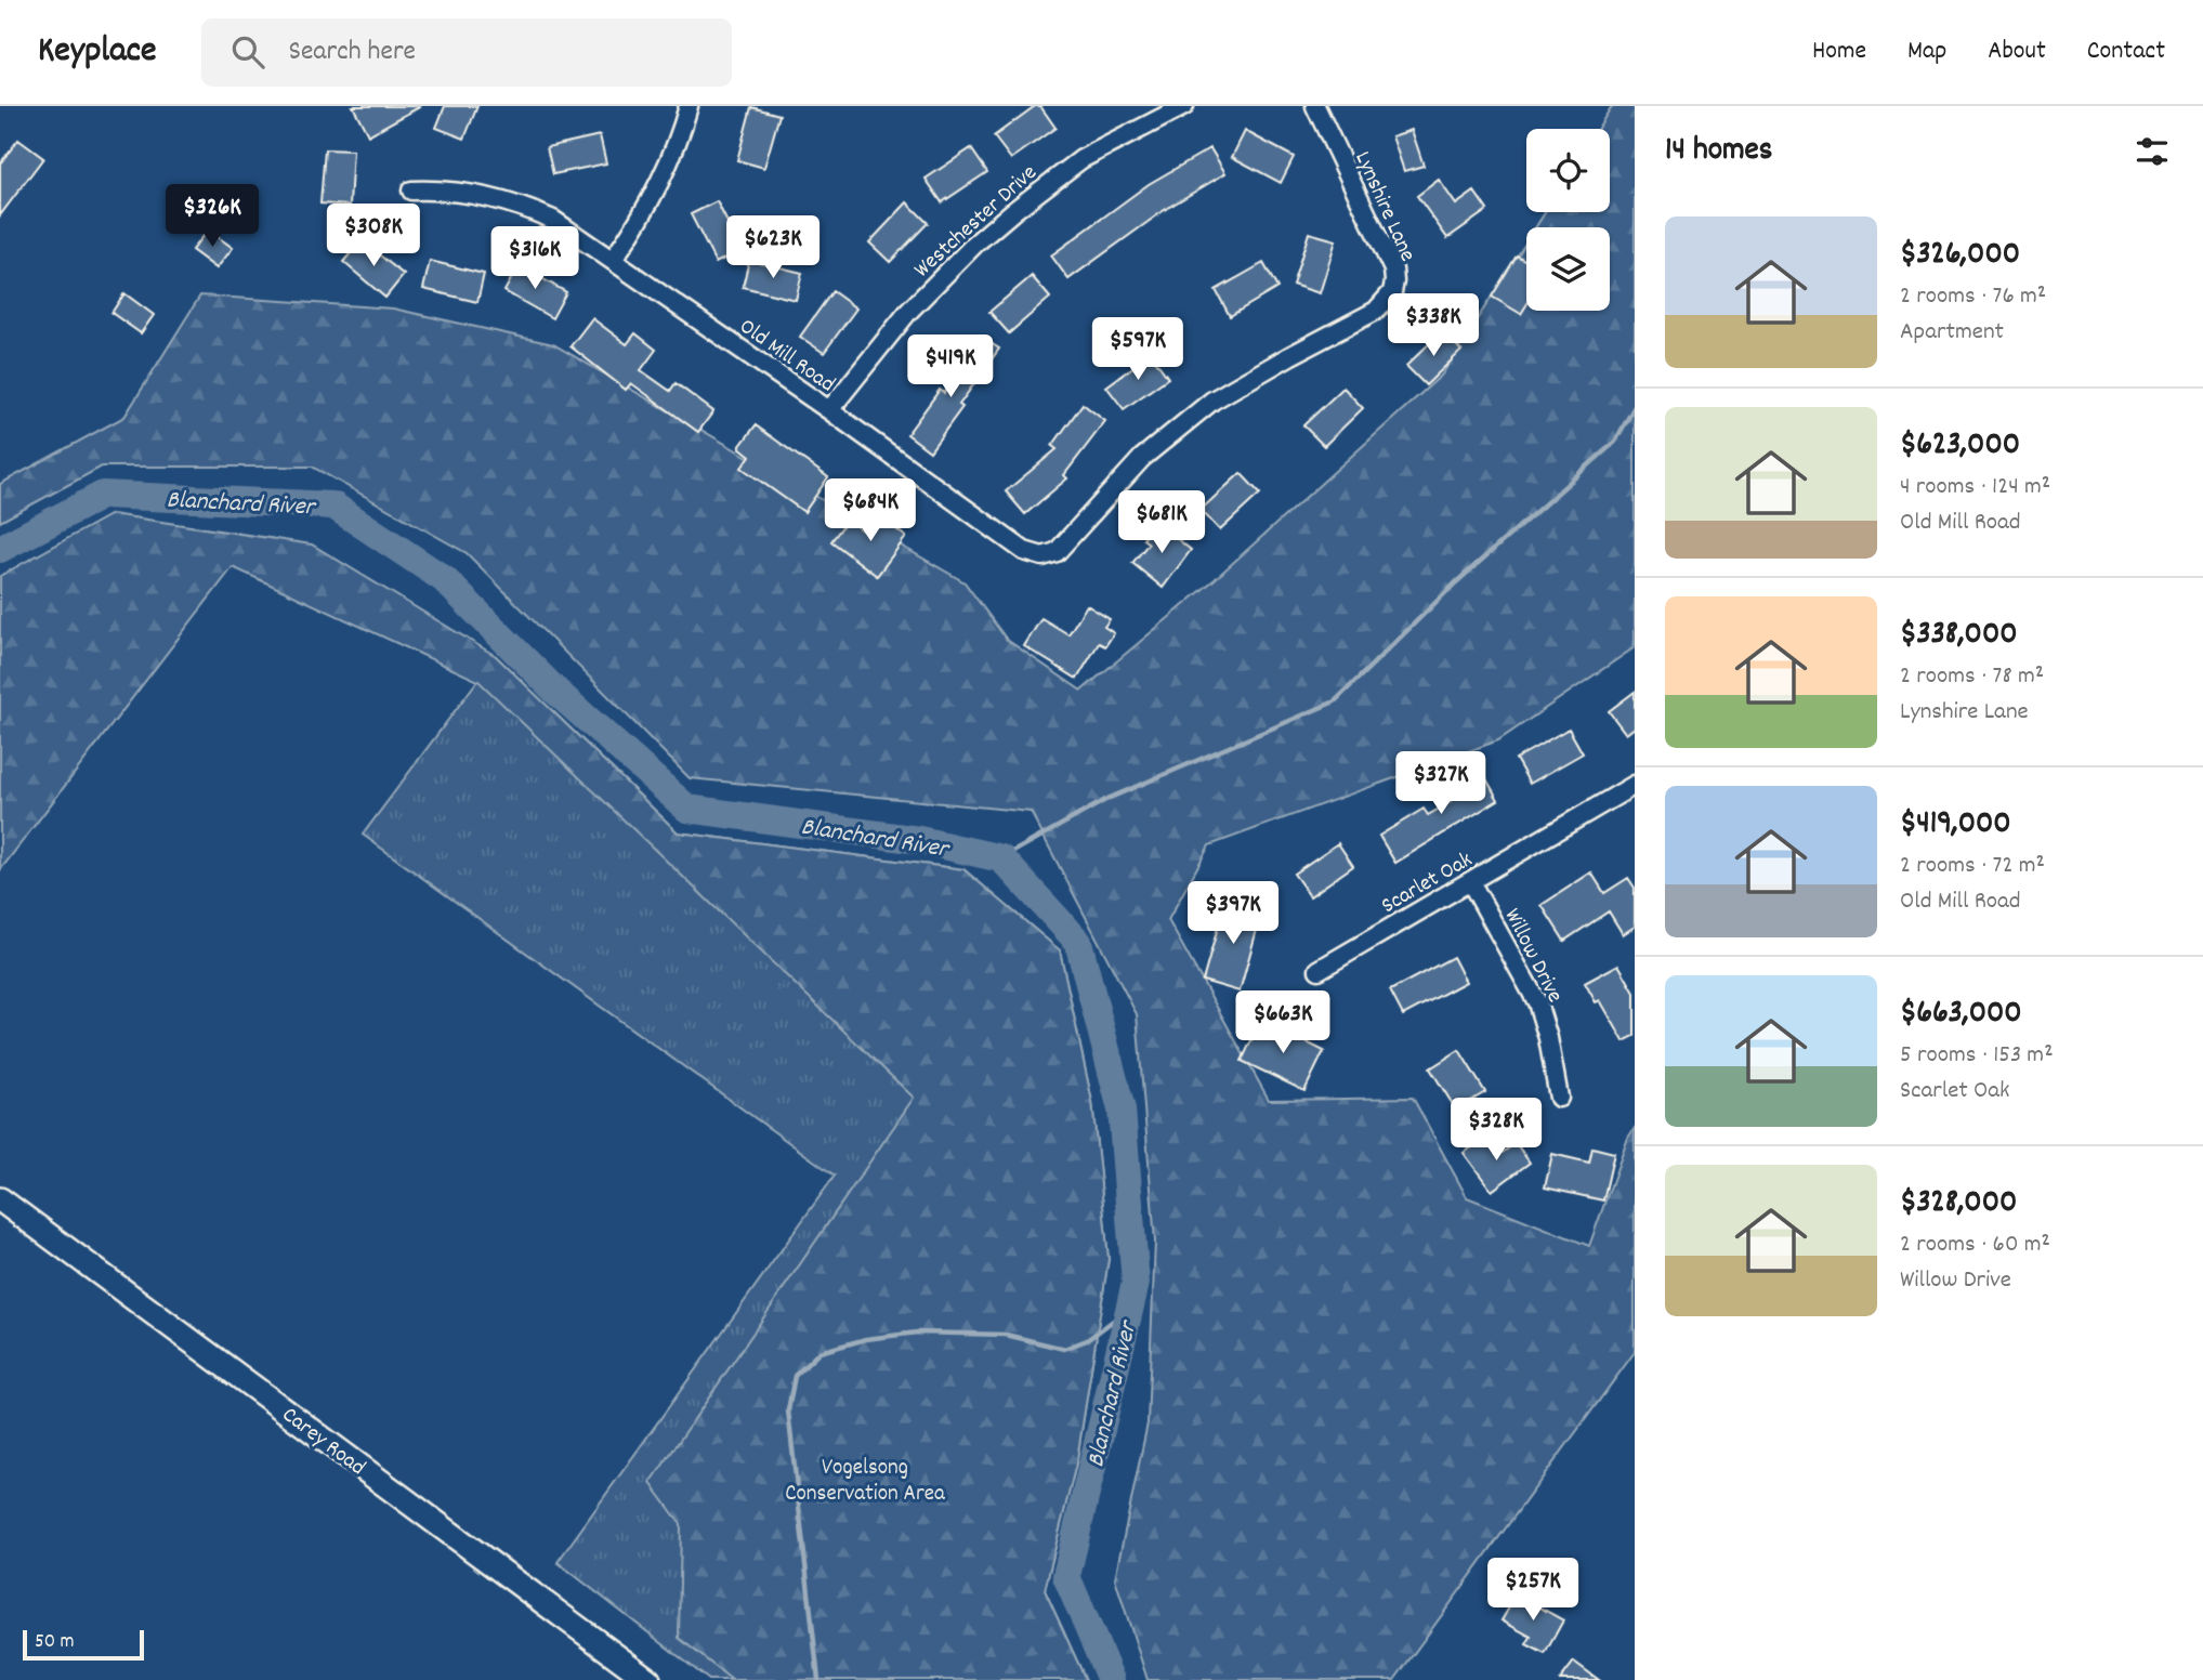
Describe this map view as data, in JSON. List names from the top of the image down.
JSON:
{
  "streets": {
    "main road": ["Carey Road"],
    "street": [
      "Lynshire Lane",
      "Westchester Drive",
      "Old Mill Road",
      "Scarlet Oak",
      "Willow Drive"
    ]
  },
  "crossings": [
    ["Lynshire Lane", "Old Mill Road"],
    ["Westchester Drive", "Old Mill Road"],
    ["Scarlet Oak", "Willow Drive"]
  ],
  "water": ["Blanchard River"],
  "parks": ["Vogelsong Conservation Area"],
  "scale_bar": "50 m",
  "page": {
    "header": "Keyplace",
    "search": "Search here",
    "nav": [
      "Home",
      "Map",
      "About",
      "Contact"
    ],
    "heading": "14 homes",
    "price": [
      "$326K",
      "$308K",
      "$623K",
      "$316K",
      "$338K",
      "$597K",
      "$419K",
      "$684K",
      "$681K",
      "$327K",
      "$397K",
      "$663K",
      "$328K",
      "$257K"
    ],
    "list": [
      {
        "name": "$326,000",
        "note": "2 rooms · 76 m² · Apartment"
      },
      {
        "name": "$623,000",
        "note": "4 rooms · 124 m² · Old Mill Road"
      },
      {
        "name": "$338,000",
        "note": "2 rooms · 78 m² · Lynshire Lane"
      },
      {
        "name": "$419,000",
        "note": "2 rooms · 72 m² · Old Mill Road"
      },
      {
        "name": "$663,000",
        "note": "5 rooms · 153 m² · Scarlet Oak"
      },
      {
        "name": "$328,000",
        "note": "2 rooms · 60 m² · Willow Drive"
      }
    ],
    "scale": "50 m"
  }
}
